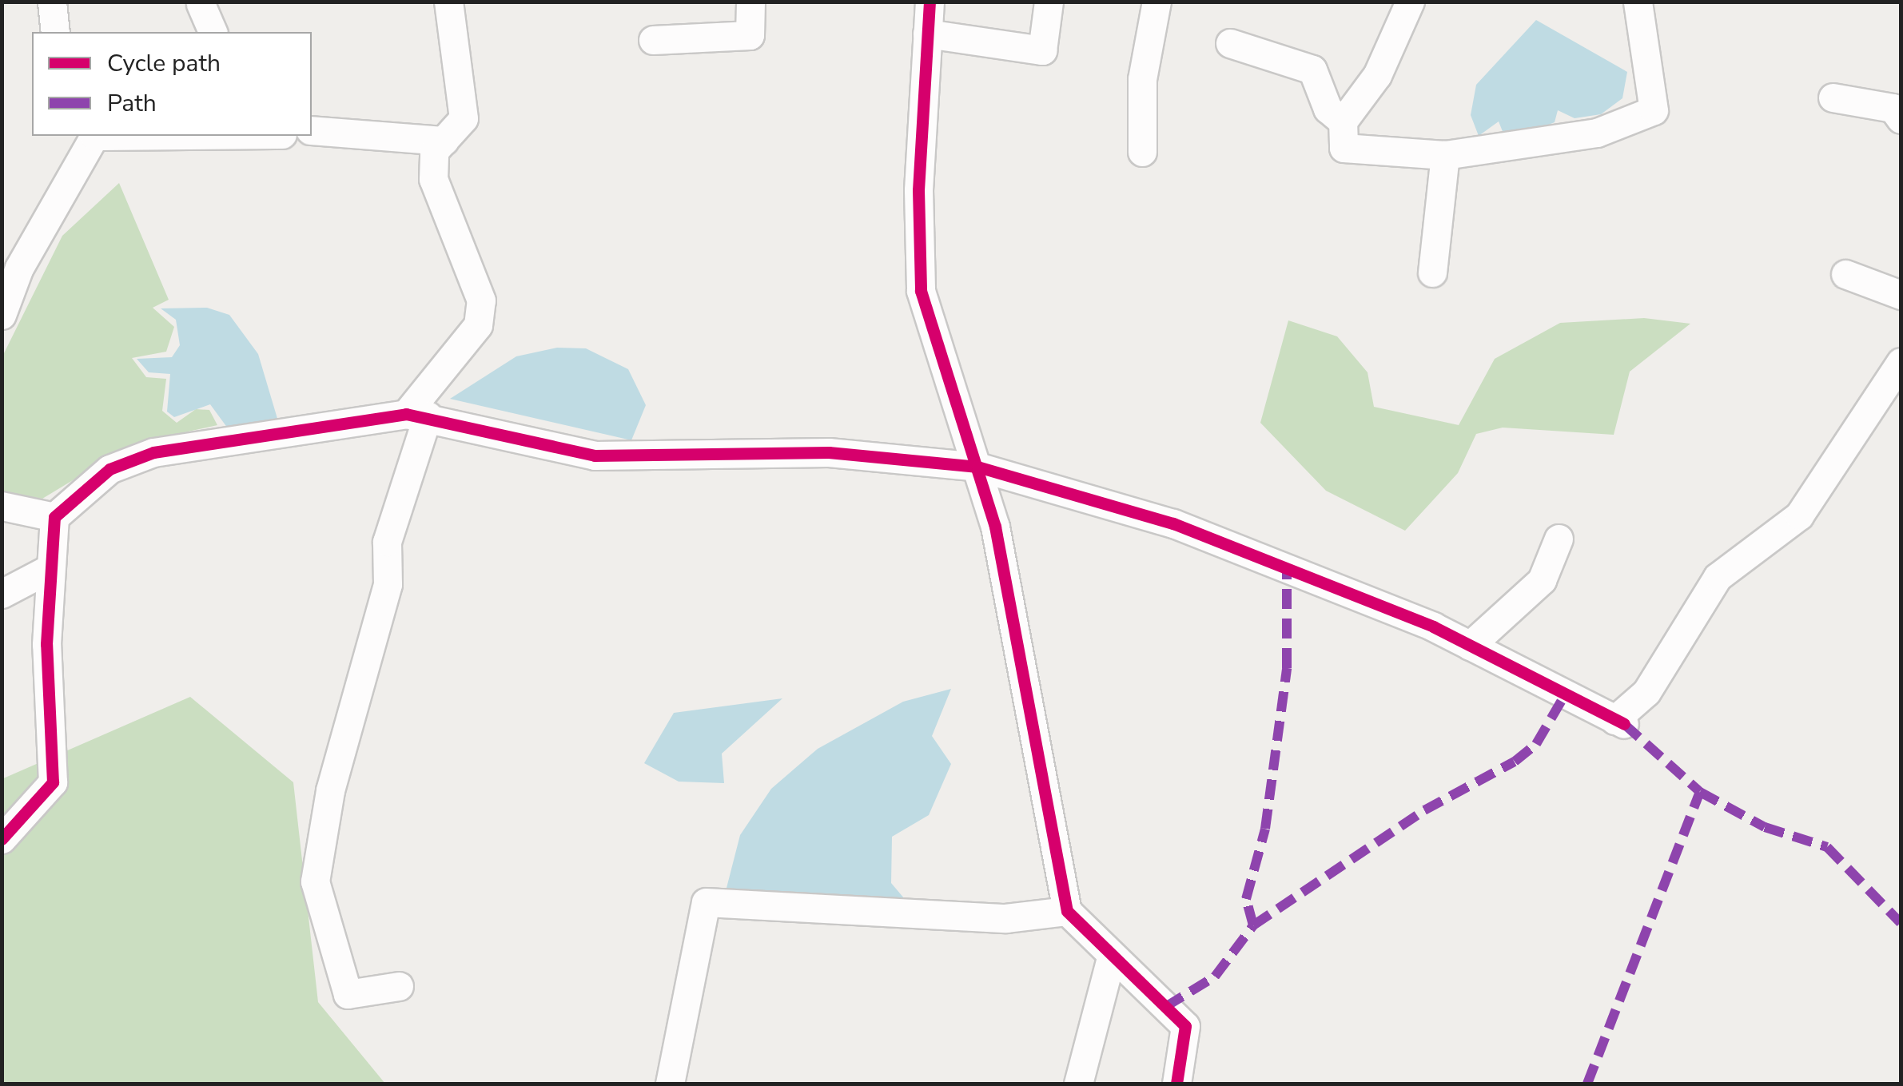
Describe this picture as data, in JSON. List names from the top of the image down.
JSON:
{
  "legend": ["Cycle path", "Path"]
}
